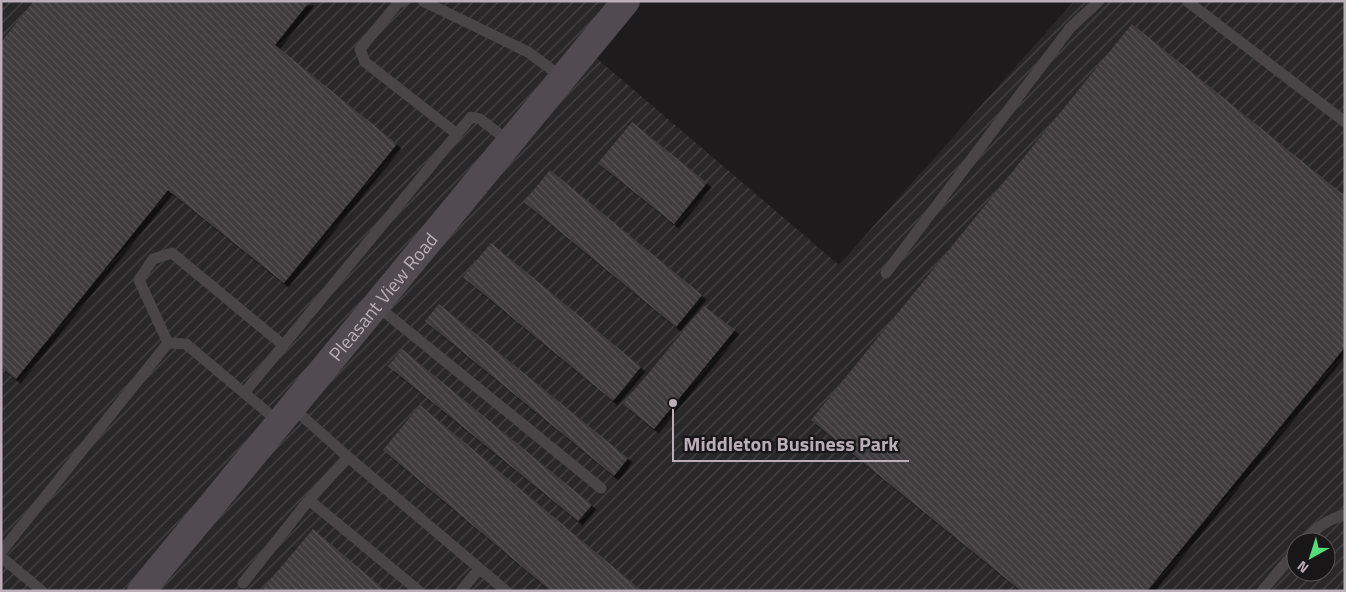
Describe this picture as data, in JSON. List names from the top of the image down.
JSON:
{
  "streets": {
    "street": ["Pleasant View Road"]
  },
  "places": ["Middleton Business Park"],
  "north": "bottom left"
}
